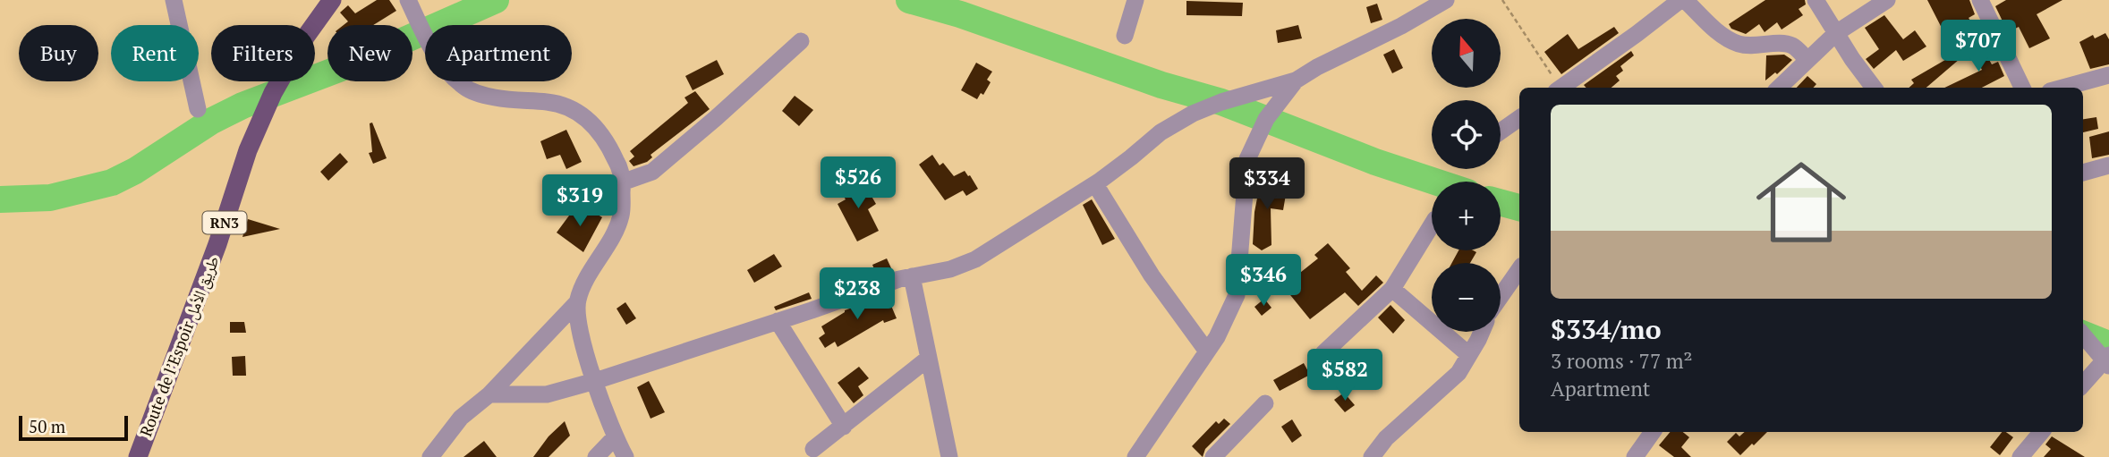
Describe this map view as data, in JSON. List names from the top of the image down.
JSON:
{
  "streets": {
    "highway": ["RN3", "Route de l’Espoir طريق الأمل"]
  },
  "scale_bar": "50 m",
  "north": "top",
  "page": {
    "map_buttons": ["+", "−"],
    "price": [
      "$707",
      "$526",
      "$334",
      "$319",
      "$346",
      "$238",
      "$582"
    ],
    "chip": [
      "Buy",
      "Rent",
      "Filters",
      "New",
      "Apartment"
    ],
    "list": [
      {
        "name": "$334/mo",
        "note": "3 rooms · 77 m² · Apartment"
      }
    ],
    "scale": "50 m"
  }
}
